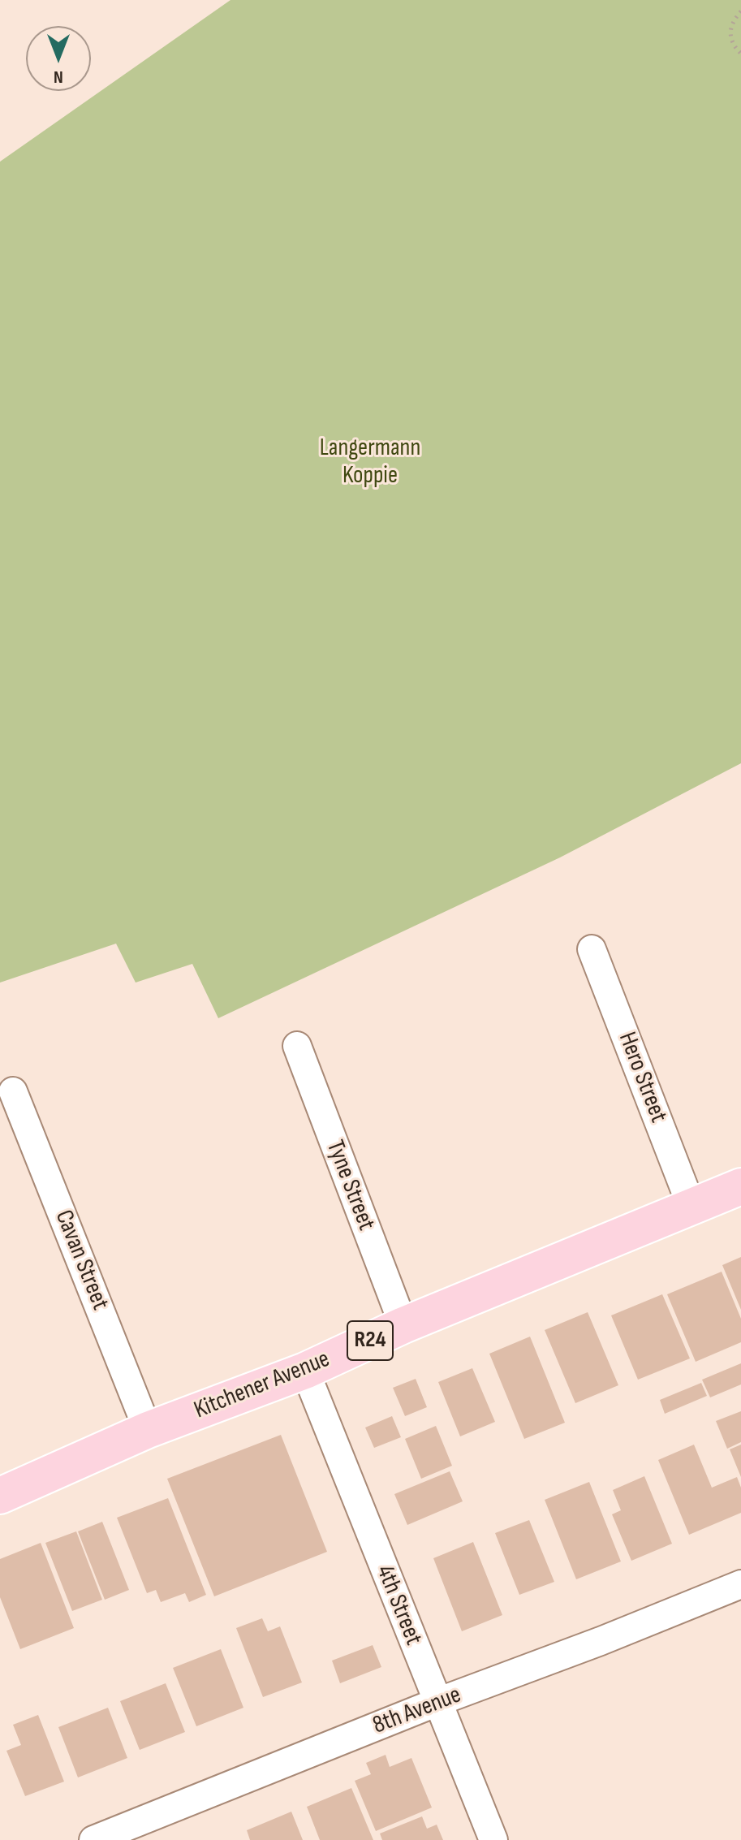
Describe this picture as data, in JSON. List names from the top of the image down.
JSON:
{
  "streets": {
    "main road": ["R24", "Kitchener Avenue"],
    "street": [
      "Hero Street",
      "Tyne Street",
      "Cavan Street",
      "4th Street",
      "8th Avenue"
    ]
  },
  "crossings": [
    ["Hero Street", "Kitchener Avenue"],
    ["Tyne Street", "Kitchener Avenue"],
    ["Cavan Street", "Kitchener Avenue"],
    ["Kitchener Avenue", "4th Street"],
    ["4th Street", "8th Avenue"]
  ],
  "parks": ["Langermann Koppie"],
  "north": "bottom"
}
